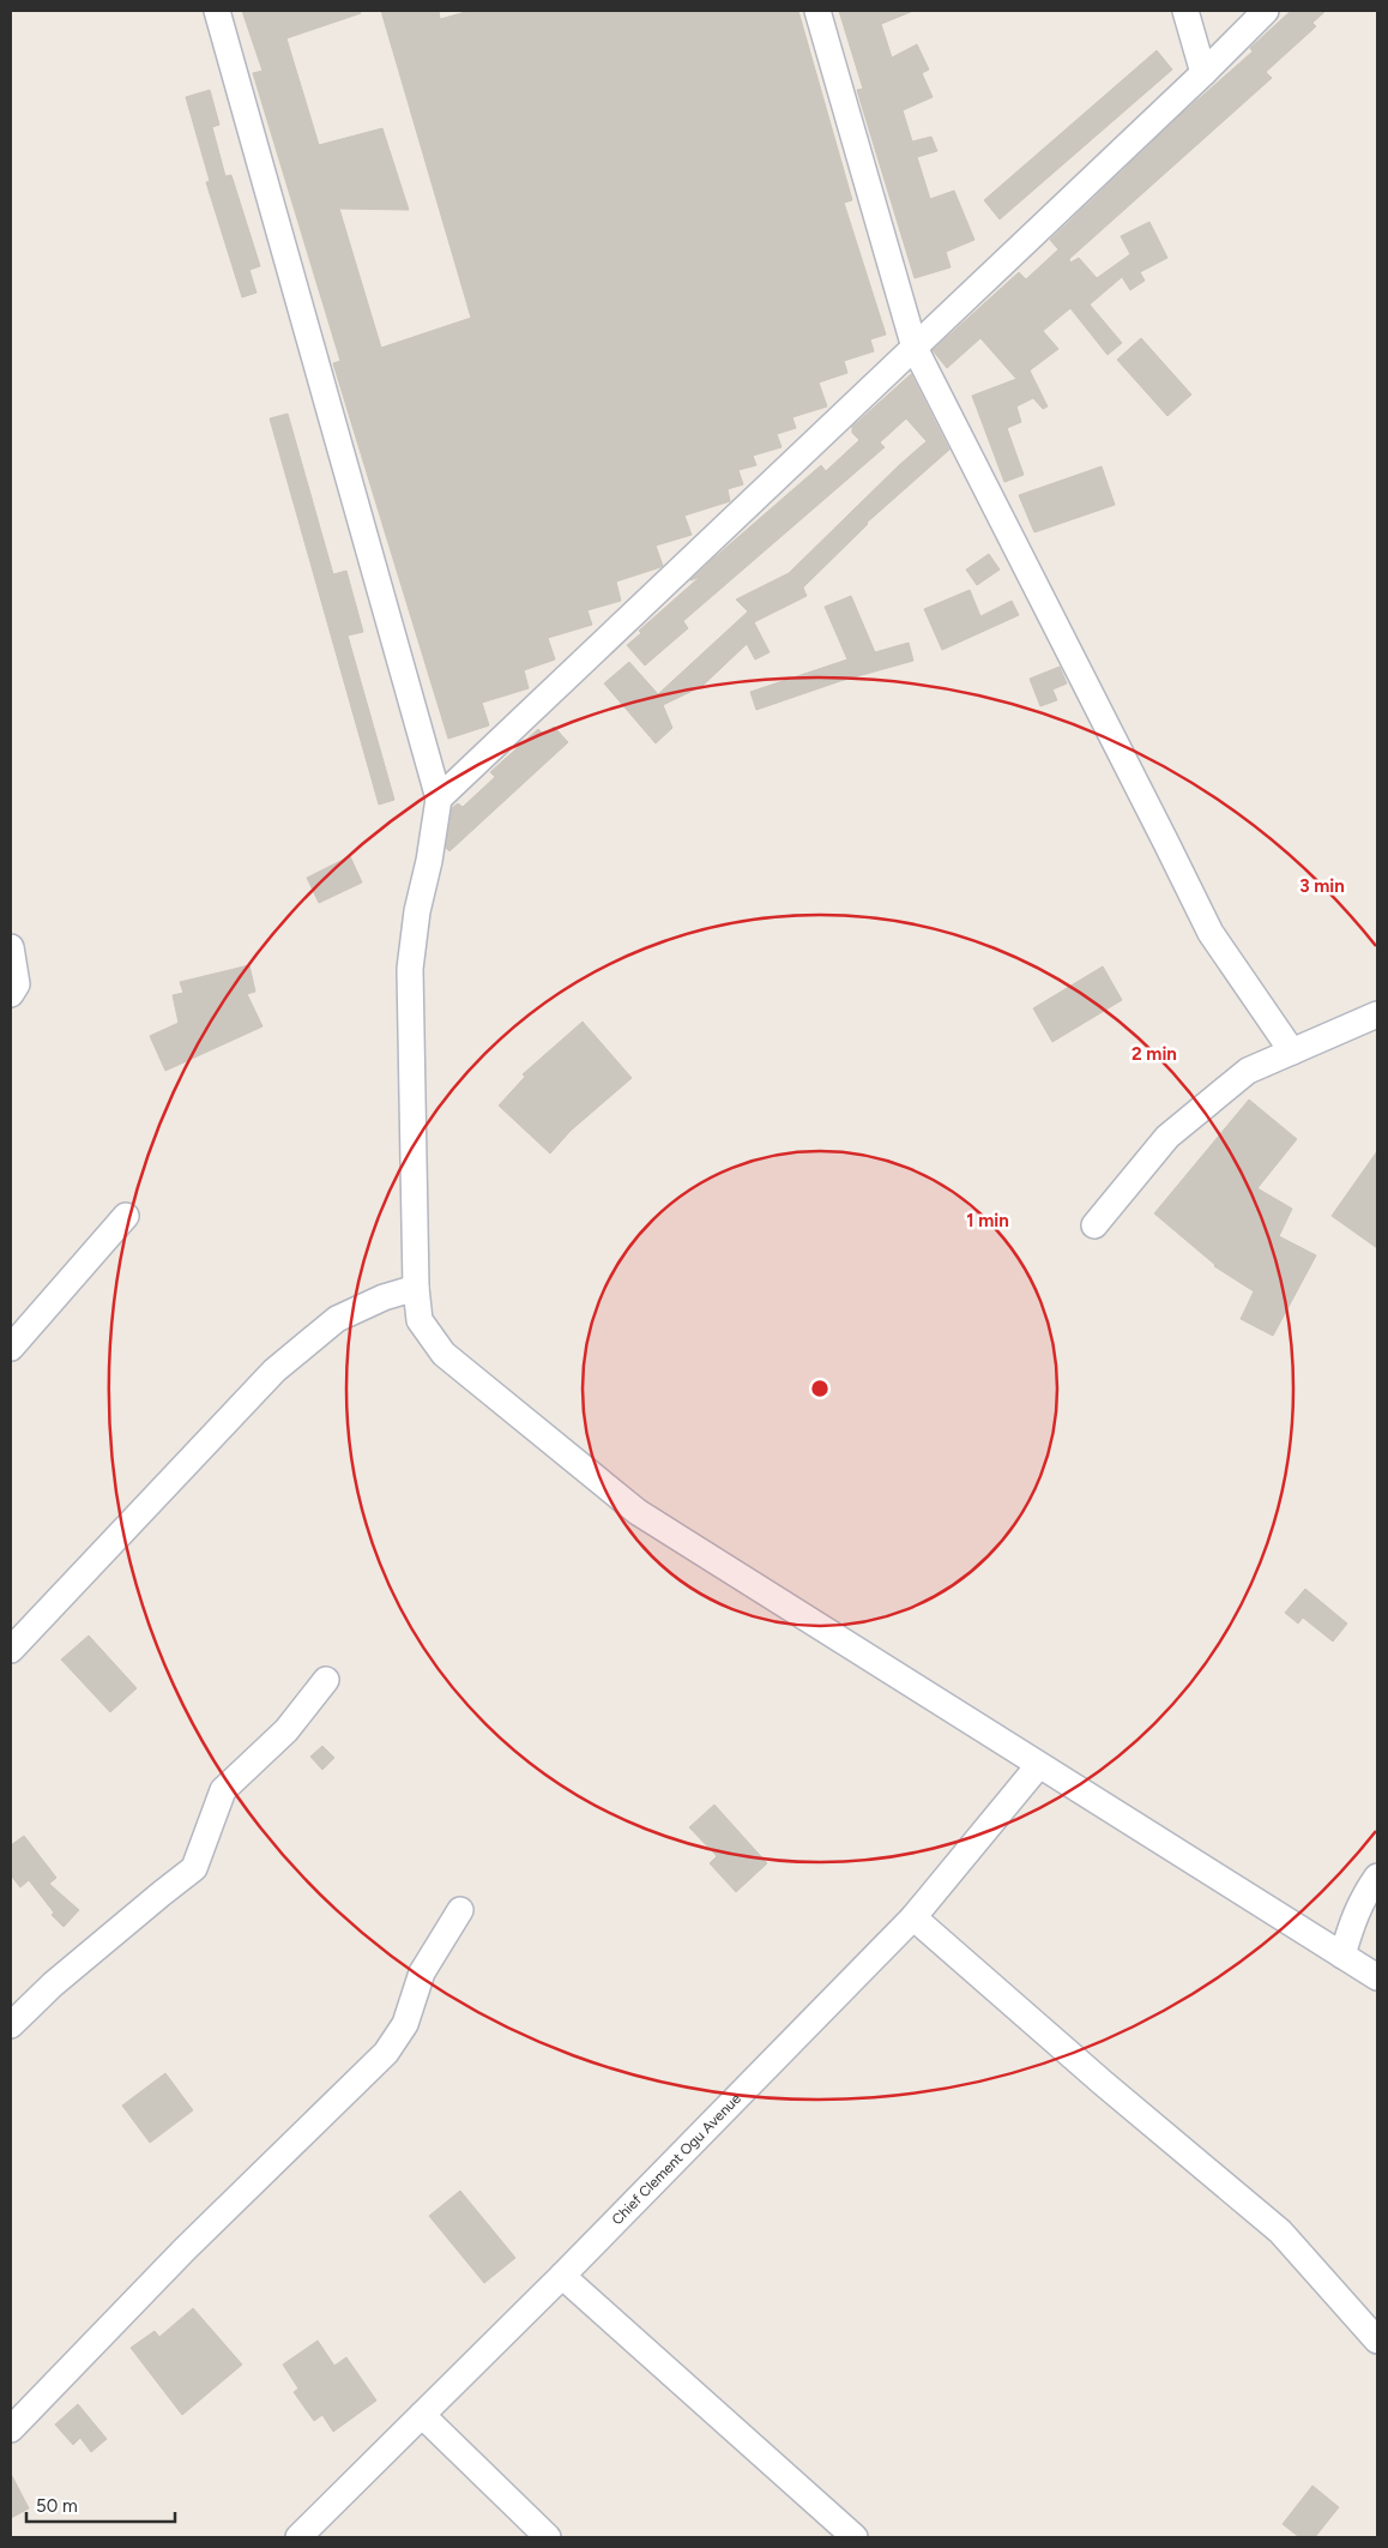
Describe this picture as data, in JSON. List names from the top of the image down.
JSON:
{
  "streets": {
    "street": ["Chief Clement Ogu Avenue"]
  },
  "scale_bar": "50 m",
  "rings": ["3 min", "2 min", "1 min"]
}
